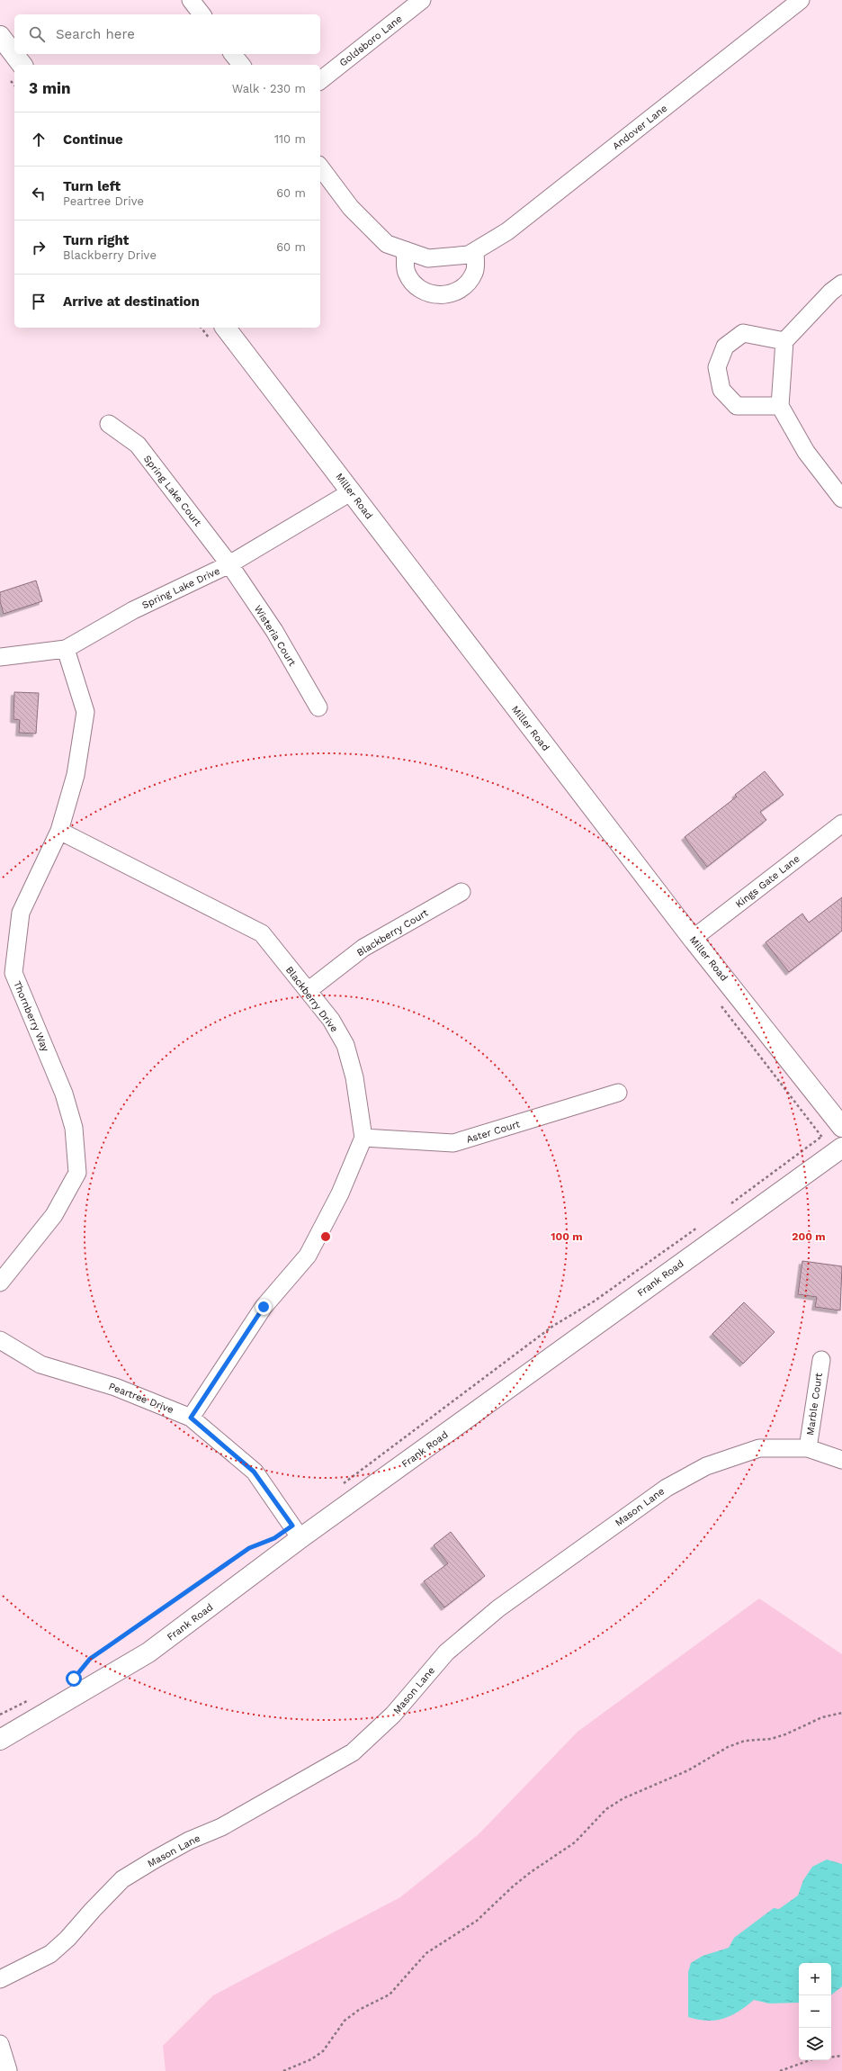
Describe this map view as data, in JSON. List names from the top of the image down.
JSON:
{
  "streets": {
    "street": [
      "Goldsboro Lane",
      "Andover Lane",
      "Spring Lake Court",
      "Miller Road",
      "Spring Lake Drive",
      "Wisteria Court",
      "Kings Gate Lane",
      "Blackberry Court",
      "Blackberry Drive",
      "Thornberry Way",
      "Aster Court",
      "Frank Road",
      "Peartree Drive",
      "Marble Court",
      "Mason Lane"
    ]
  },
  "crossings": [
    ["Spring Lake Court", "Spring Lake Drive"],
    ["Spring Lake Court", "Wisteria Court"],
    ["Miller Road", "Spring Lake Drive"],
    ["Miller Road", "Kings Gate Lane"],
    ["Spring Lake Drive", "Wisteria Court"],
    ["Spring Lake Drive", "Thornberry Way"],
    ["Blackberry Court", "Blackberry Drive"],
    ["Blackberry Drive", "Thornberry Way"],
    ["Blackberry Drive", "Aster Court"],
    ["Frank Road", "Peartree Drive"],
    ["Marble Court", "Mason Lane"]
  ],
  "page": {
    "search": "Search here",
    "heading": ["3 min", "Walk · 230 m"],
    "list": [
      ["Continue", "110 m"],
      ["Turn left", "Peartree Drive", "60 m"],
      ["Turn right", "Blackberry Drive", "60 m"],
      "Arrive at destination"
    ],
    "map_buttons": ["+", "−"]
  },
  "rings": ["100 m", "200 m"]
}
